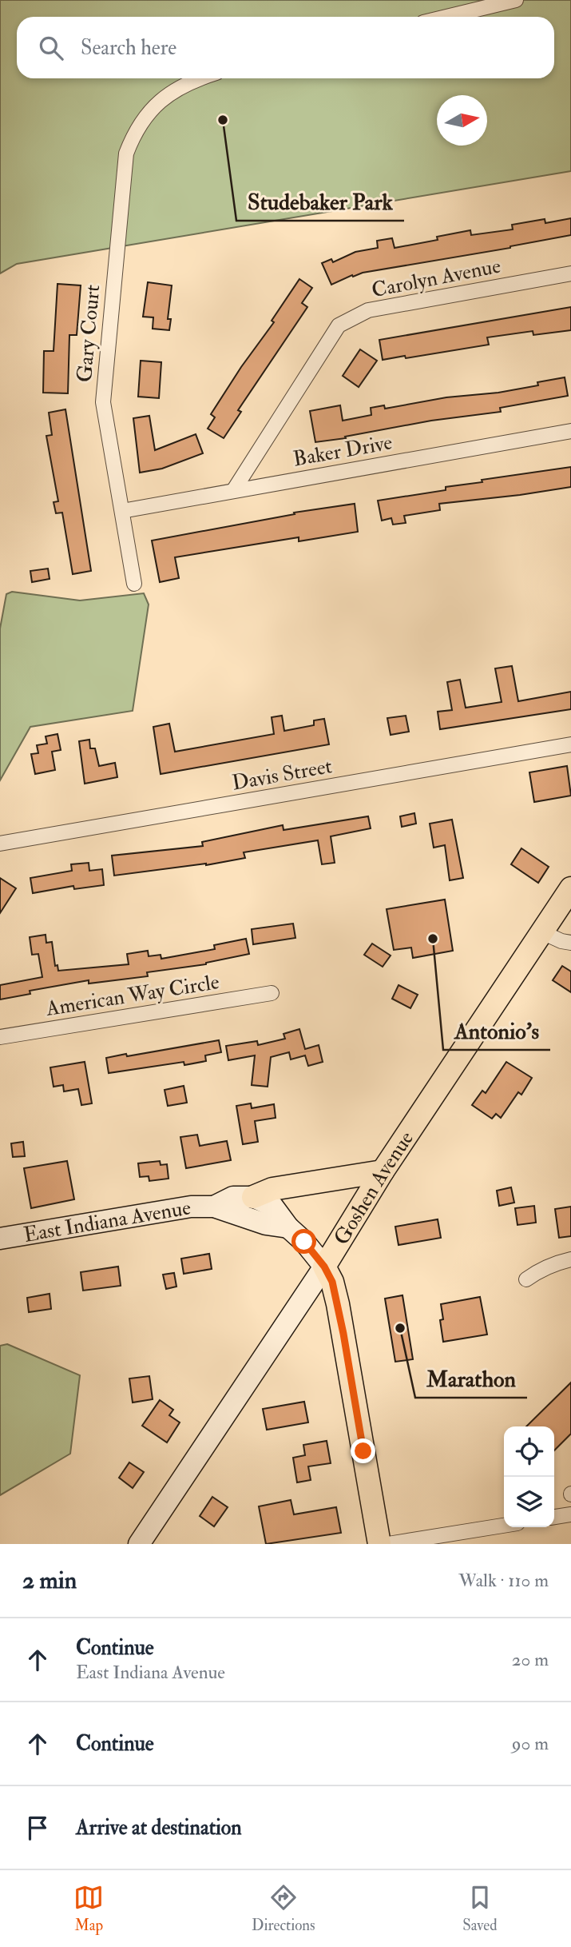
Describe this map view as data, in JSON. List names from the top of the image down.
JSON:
{
  "streets": {
    "main road": ["Goshen Avenue"],
    "street": [
      "Carolyn Avenue",
      "Gary Court",
      "Baker Drive",
      "Davis Street",
      "American Way Circle",
      "East Indiana Avenue"
    ]
  },
  "crossings": [
    ["Carolyn Avenue", "Baker Drive"],
    ["Gary Court", "Baker Drive"]
  ],
  "places": ["Studebaker Park", "Antonio's", "Marathon"],
  "north": "right",
  "page": {
    "search": "Search here",
    "heading": ["2 min", "Walk · 110 m"],
    "list": [
      ["Continue", "East Indiana Avenue", "20 m"],
      ["Continue", "90 m"],
      "Arrive at destination"
    ],
    "nav": ["Map", "Directions", "Saved"]
  }
}
